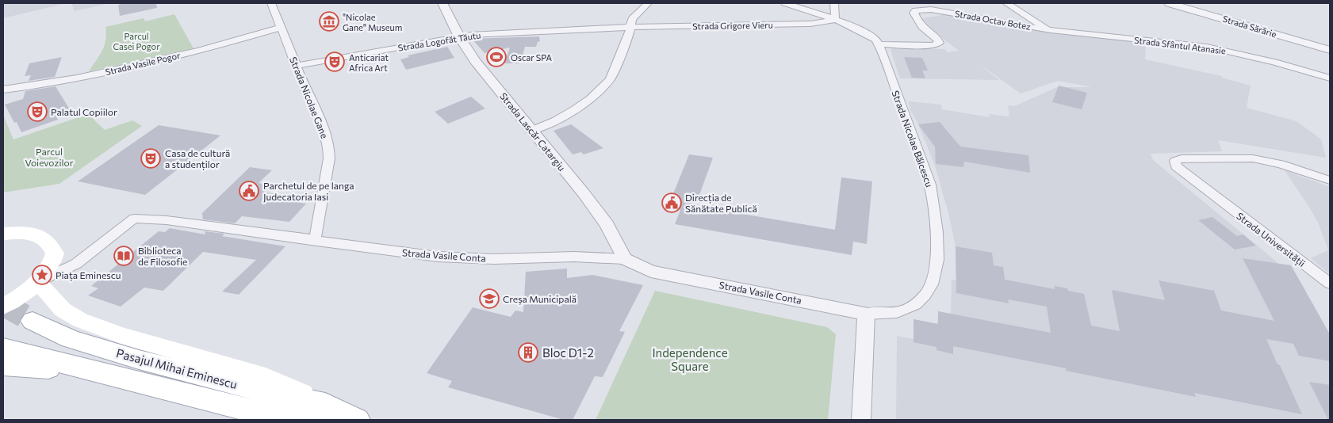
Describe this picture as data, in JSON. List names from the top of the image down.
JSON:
{
  "streets": {
    "main road": ["Pasajul Mihai Eminescu"],
    "street": [
      "Strada Octav Botez",
      "Strada Grigore Vieru",
      "Strada Sărărie",
      "Strada Logofăt Tăutu",
      "Strada Sfântul Atanasie",
      "Strada Vasile Pogor",
      "Strada Nicolae Gane",
      "Strada Lascăr Catargiu",
      "Strada Nicolae Bălcescu",
      "Strada Universității",
      "Strada Vasile Conta"
    ]
  },
  "crossings": [
    ["Strada Octav Botez", "Strada Sfântul Atanasie"],
    ["Strada Octav Botez", "Strada Nicolae Bălcescu"],
    ["Strada Grigore Vieru", "Strada Logofăt Tăutu"],
    ["Strada Logofăt Tăutu", "Strada Nicolae Gane"],
    ["Strada Logofăt Tăutu", "Strada Lascăr Catargiu"],
    ["Strada Vasile Pogor", "Strada Nicolae Gane"],
    ["Strada Nicolae Gane", "Strada Vasile Conta"],
    ["Strada Lascăr Catargiu", "Strada Vasile Conta"],
    ["Strada Nicolae Bălcescu", "Strada Vasile Conta"]
  ],
  "parks": ["Parcul Casei Pogor", "Parcul Voievozilor", "Independence Square"],
  "places": {
    "museum": ["\"Nicolae Gane\" Museum"],
    "sports": ["Oscar SPA"],
    "theatre": ["Anticariat Africa Art", "Palatul Copiilor", "Casa de cultură a studenților"],
    "public building": ["Parchetul de pe langa Judecatoria Iasi", "Direcția de Sănătate Publică"],
    "library": ["Biblioteca de Filosofie"],
    "place": ["Piața Eminescu"],
    "school or university": ["Creșa Municipală"],
    "building": ["Bloc D1-2"]
  }
}
